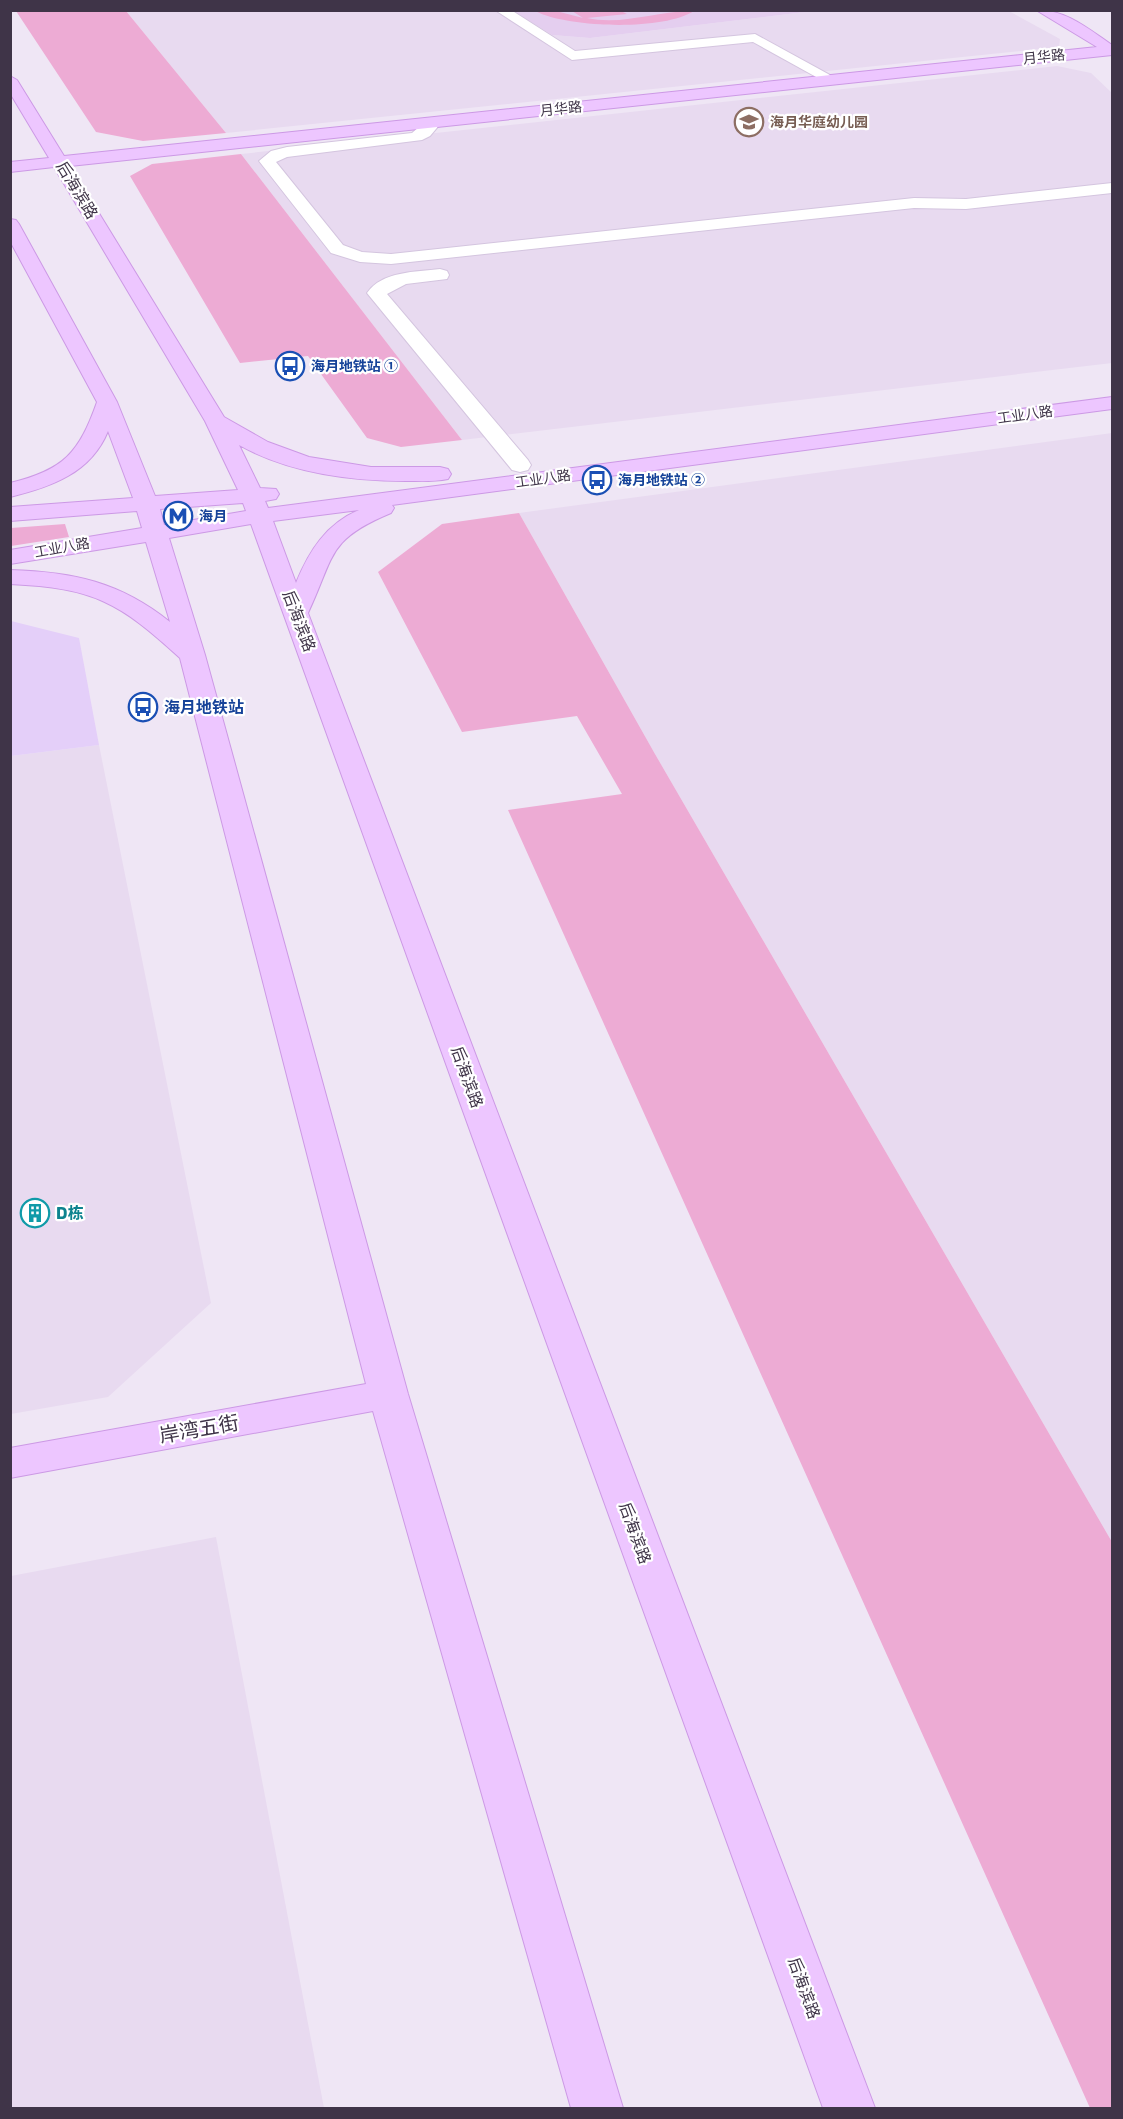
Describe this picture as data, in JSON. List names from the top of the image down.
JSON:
{
  "streets": {
    "main road": [
      "月华路",
      "后海滨路",
      "工业八路",
      "岸湾五街"
    ]
  },
  "crossings": [
    ["月华路", "后海滨路"],
    ["后海滨路", "工业八路"]
  ],
  "places": {
    "school or university": ["海月华庭幼儿园"],
    "bus stop": ["海月地铁站 ①", "海月地铁站 ②", "海月地铁站"],
    "metro station": ["海月"],
    "building": ["D栋"]
  }
}
